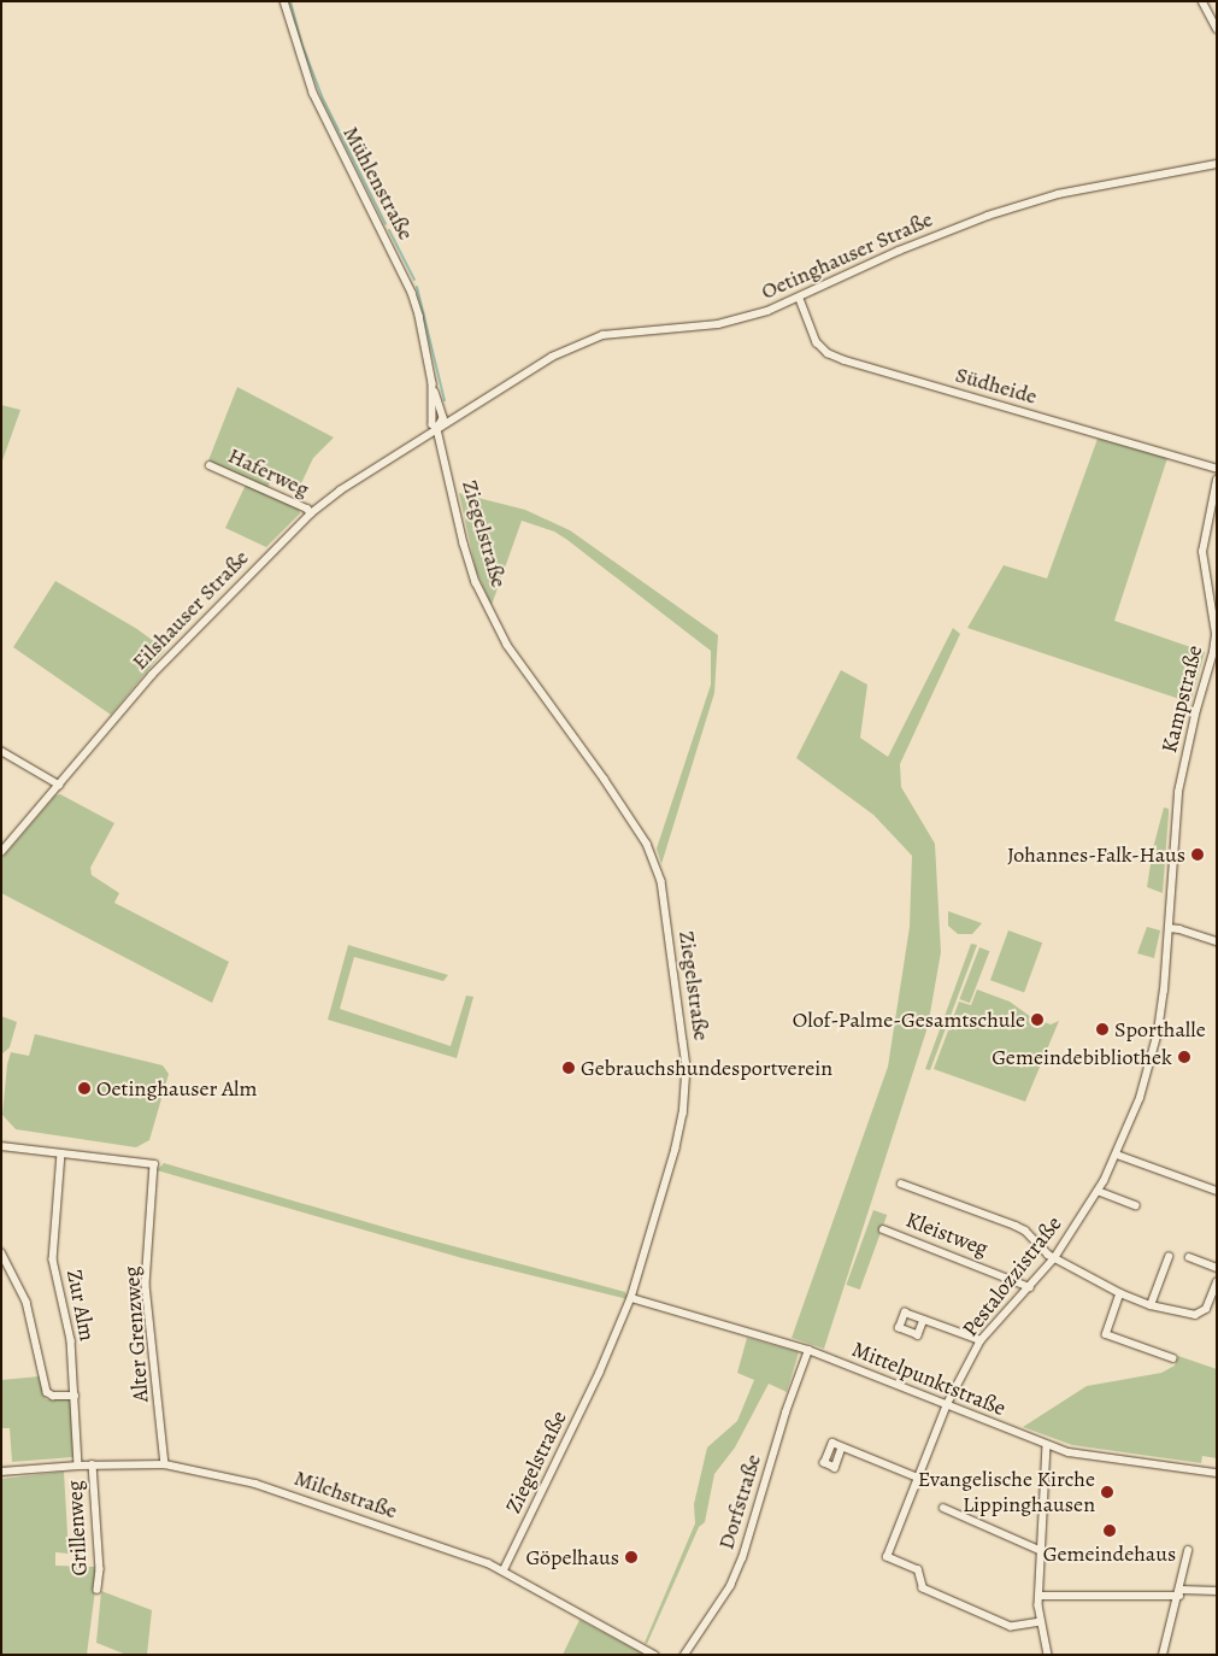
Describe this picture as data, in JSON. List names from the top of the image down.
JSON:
{
  "streets": {
    "street": [
      "Mühlenstraße",
      "Oetinghauser Straße",
      "Südheide",
      "Haferweg",
      "Ziegelstraße",
      "Eilshauser Straße",
      "Kampstraße",
      "Kleistweg",
      "Pestalozzistraße",
      "Zur Alm",
      "Alter Grenzweg",
      "Mittelpunktstraße",
      "Milchstraße",
      "Dorfstraße",
      "Grillenweg"
    ]
  },
  "crossings": [
    ["Mühlenstraße", "Oetinghauser Straße"],
    ["Mühlenstraße", "Ziegelstraße"],
    ["Mühlenstraße", "Eilshauser Straße"],
    ["Oetinghauser Straße", "Südheide"],
    ["Oetinghauser Straße", "Ziegelstraße"],
    ["Oetinghauser Straße", "Eilshauser Straße"],
    ["Haferweg", "Eilshauser Straße"],
    ["Ziegelstraße", "Eilshauser Straße"],
    ["Ziegelstraße", "Mittelpunktstraße"],
    ["Ziegelstraße", "Milchstraße"],
    ["Kampstraße", "Pestalozzistraße"],
    ["Kleistweg", "Pestalozzistraße"],
    ["Pestalozzistraße", "Mittelpunktstraße"],
    ["Zur Alm", "Alter Grenzweg"],
    ["Zur Alm", "Milchstraße"],
    ["Alter Grenzweg", "Milchstraße"],
    ["Mittelpunktstraße", "Dorfstraße"],
    ["Milchstraße", "Grillenweg"]
  ],
  "places": [
    "Johannes-Falk-Haus",
    "Olof-Palme-Gesamtschule",
    "Sporthalle",
    "Gemeindebibliothek",
    "Gebrauchshundesportverein",
    "Oetinghauser Alm",
    "Evangelische Kirche Lippinghausen",
    "Gemeindehaus",
    "Göpelhaus"
  ]
}
